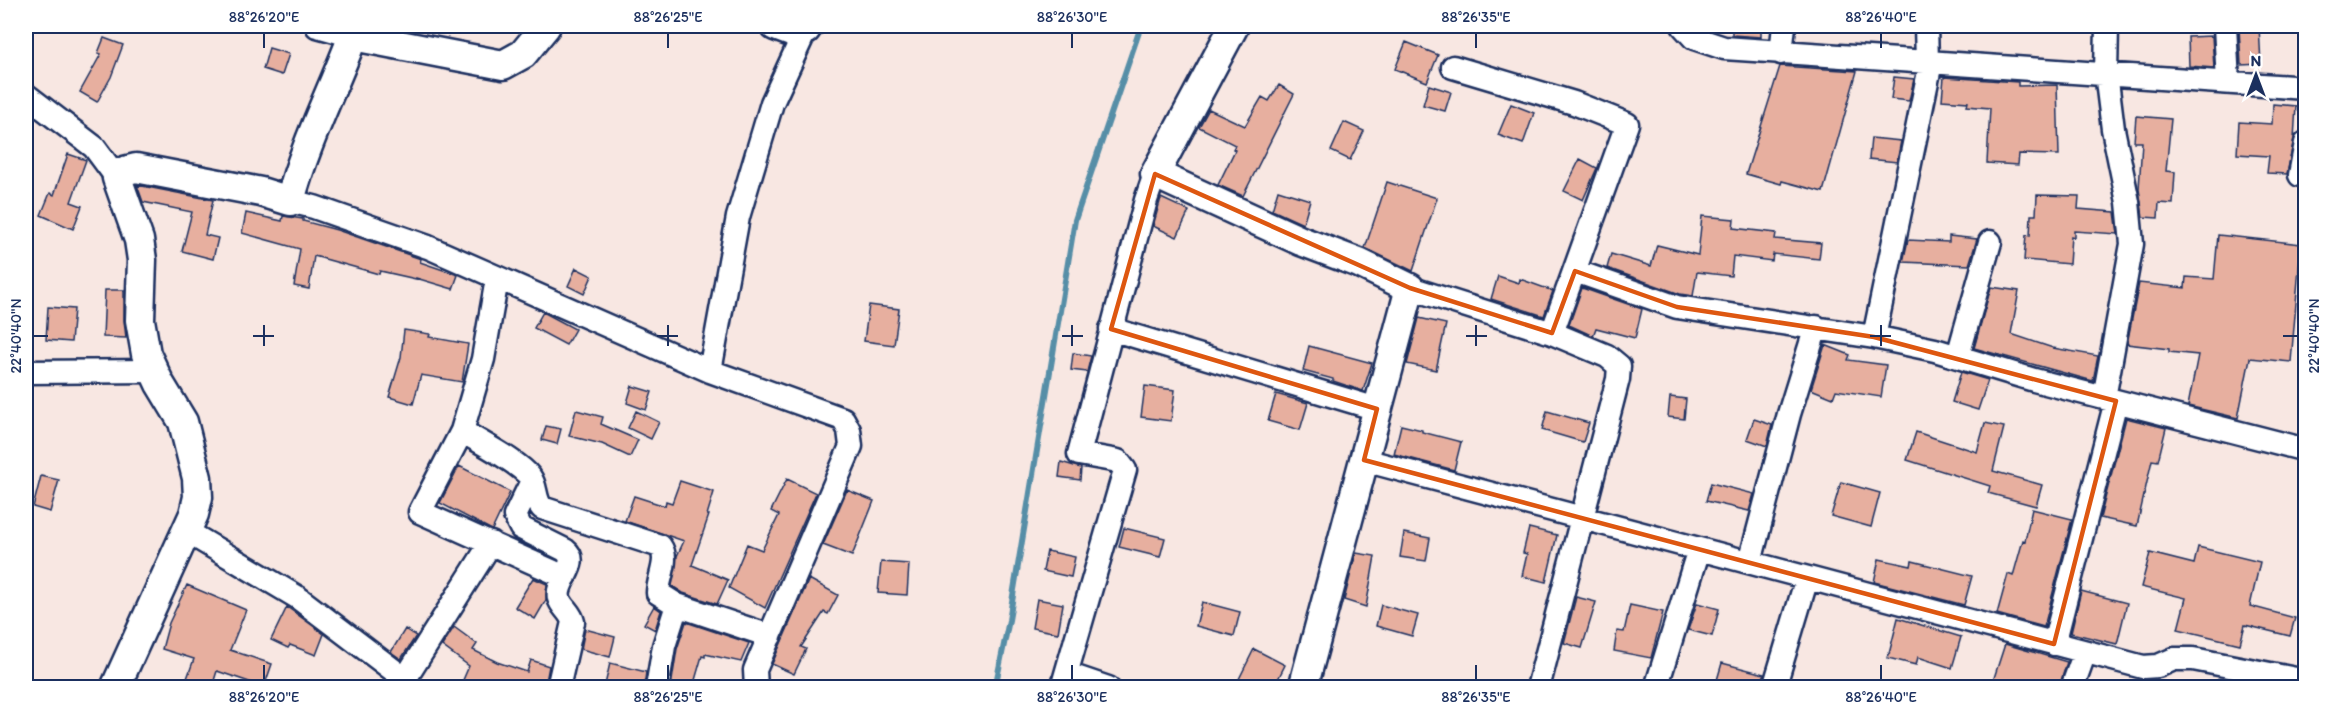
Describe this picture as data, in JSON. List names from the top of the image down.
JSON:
{
  "north": "top",
  "coordinates": [
    "88°26'20\"E",
    "88°26'25\"E",
    "88°26'30\"E",
    "88°26'35\"E",
    "88°26'40\"E",
    "22°40'40\"N"
  ]
}
